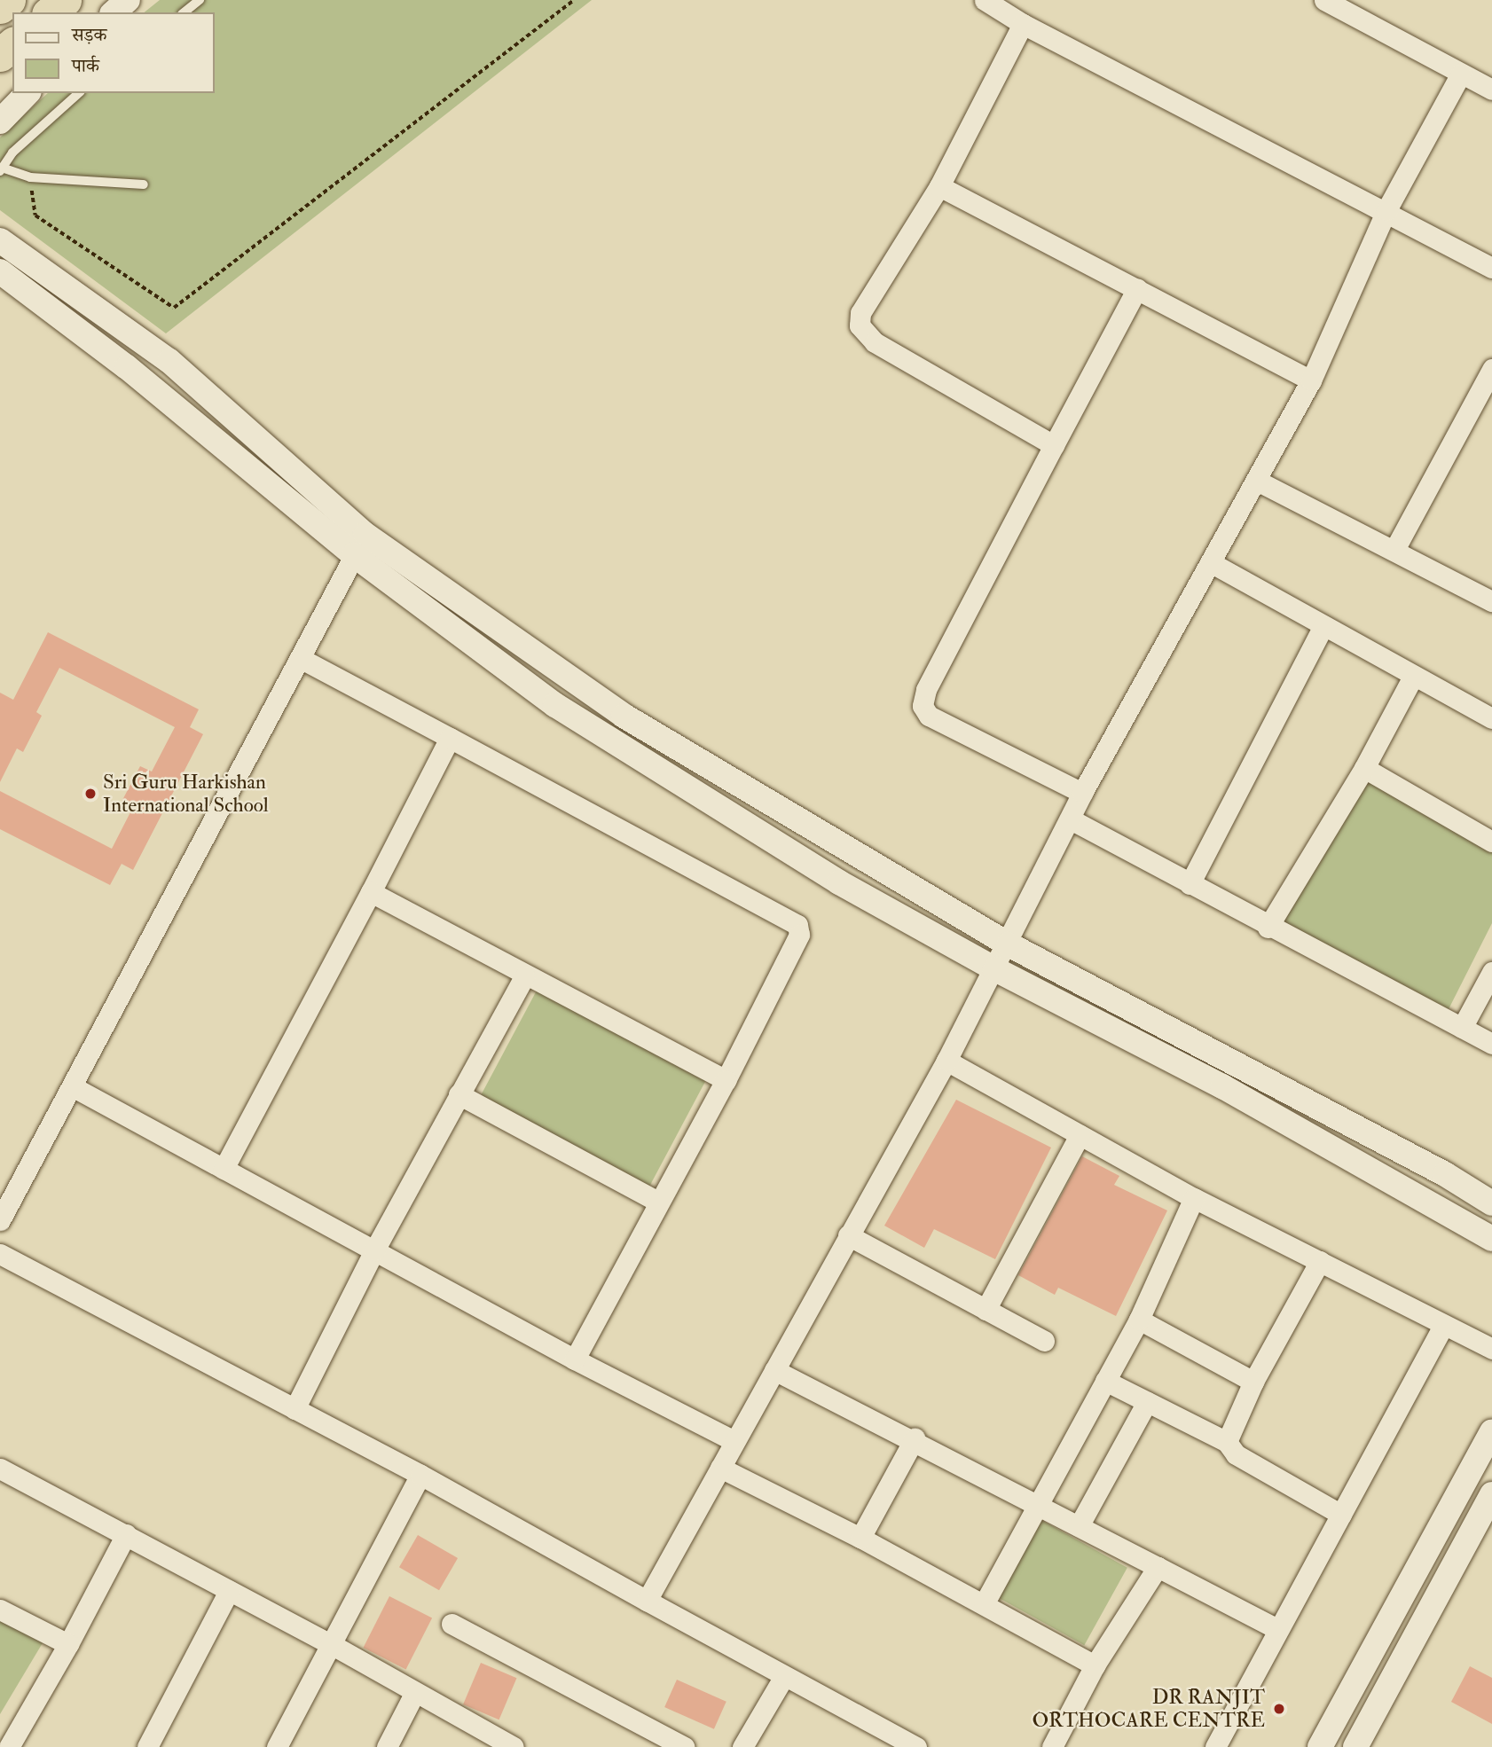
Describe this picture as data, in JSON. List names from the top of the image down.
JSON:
{
  "places": ["Sri Guru Harkishan International School", "DR RANJIT ORTHOCARE CENTRE"],
  "legend": ["सड़क", "पार्क"]
}
